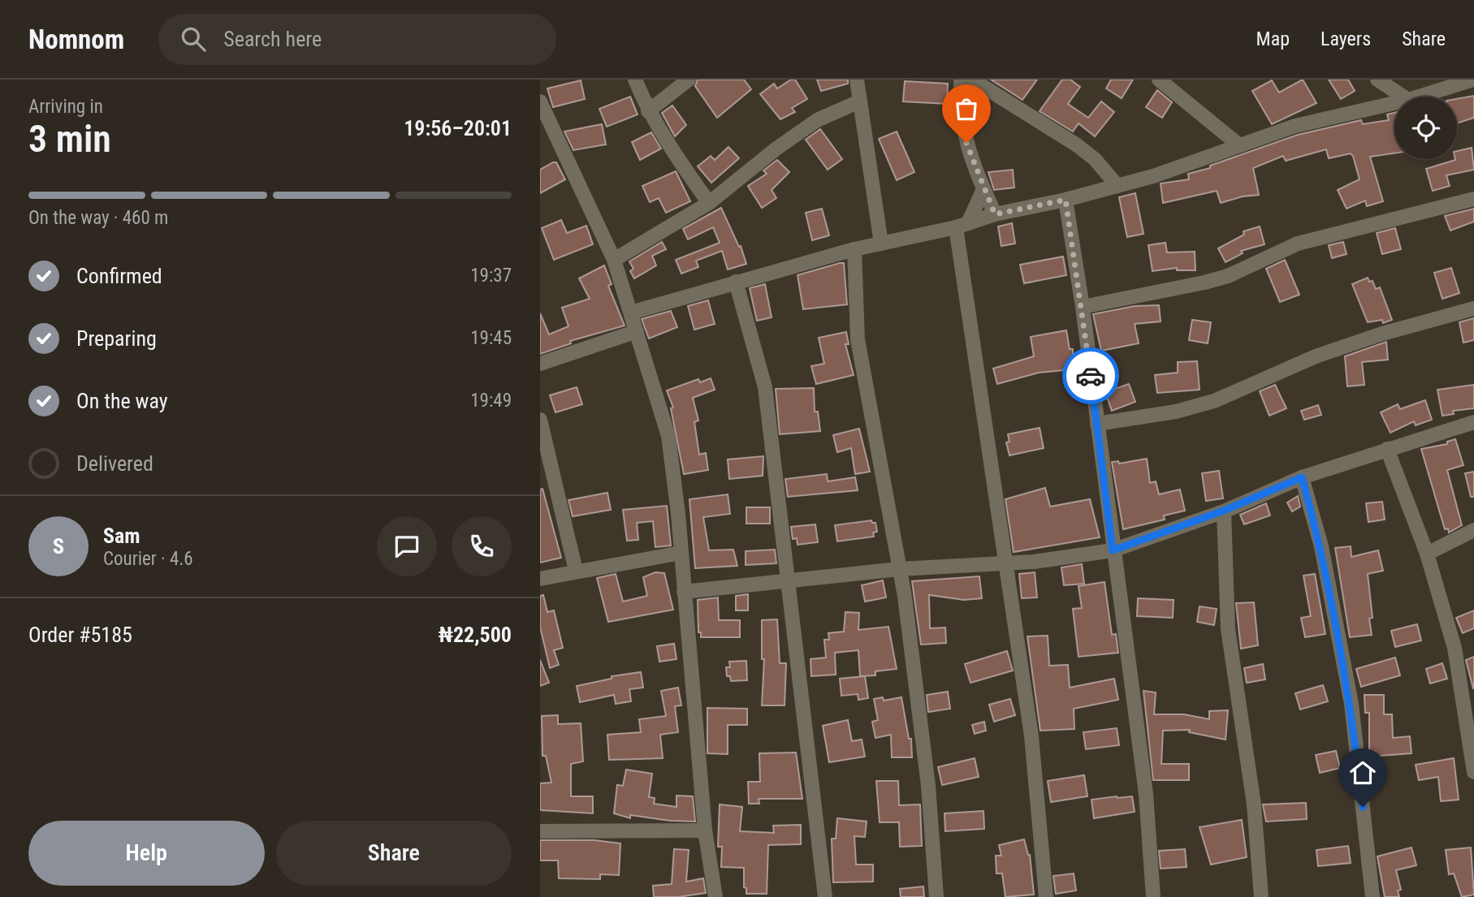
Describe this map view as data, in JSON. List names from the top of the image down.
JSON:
{
  "page": {
    "header": "Nomnom",
    "search": "Search here",
    "nav": ["Map", "Layers", "Share"],
    "heading": ["3 min", "Arriving in", "19:56–20:01"],
    "panel": [
      "Sam",
      "Courier · 4.6",
      "Order #5185",
      "₦22,500"
    ],
    "bar": "On the way · 460 m",
    "list": [
      ["Confirmed", "19:37"],
      ["Preparing", "19:45"],
      ["On the way", "19:49"],
      "Delivered"
    ],
    "round": "S",
    "buttons": ["Help", "Share"]
  }
}
